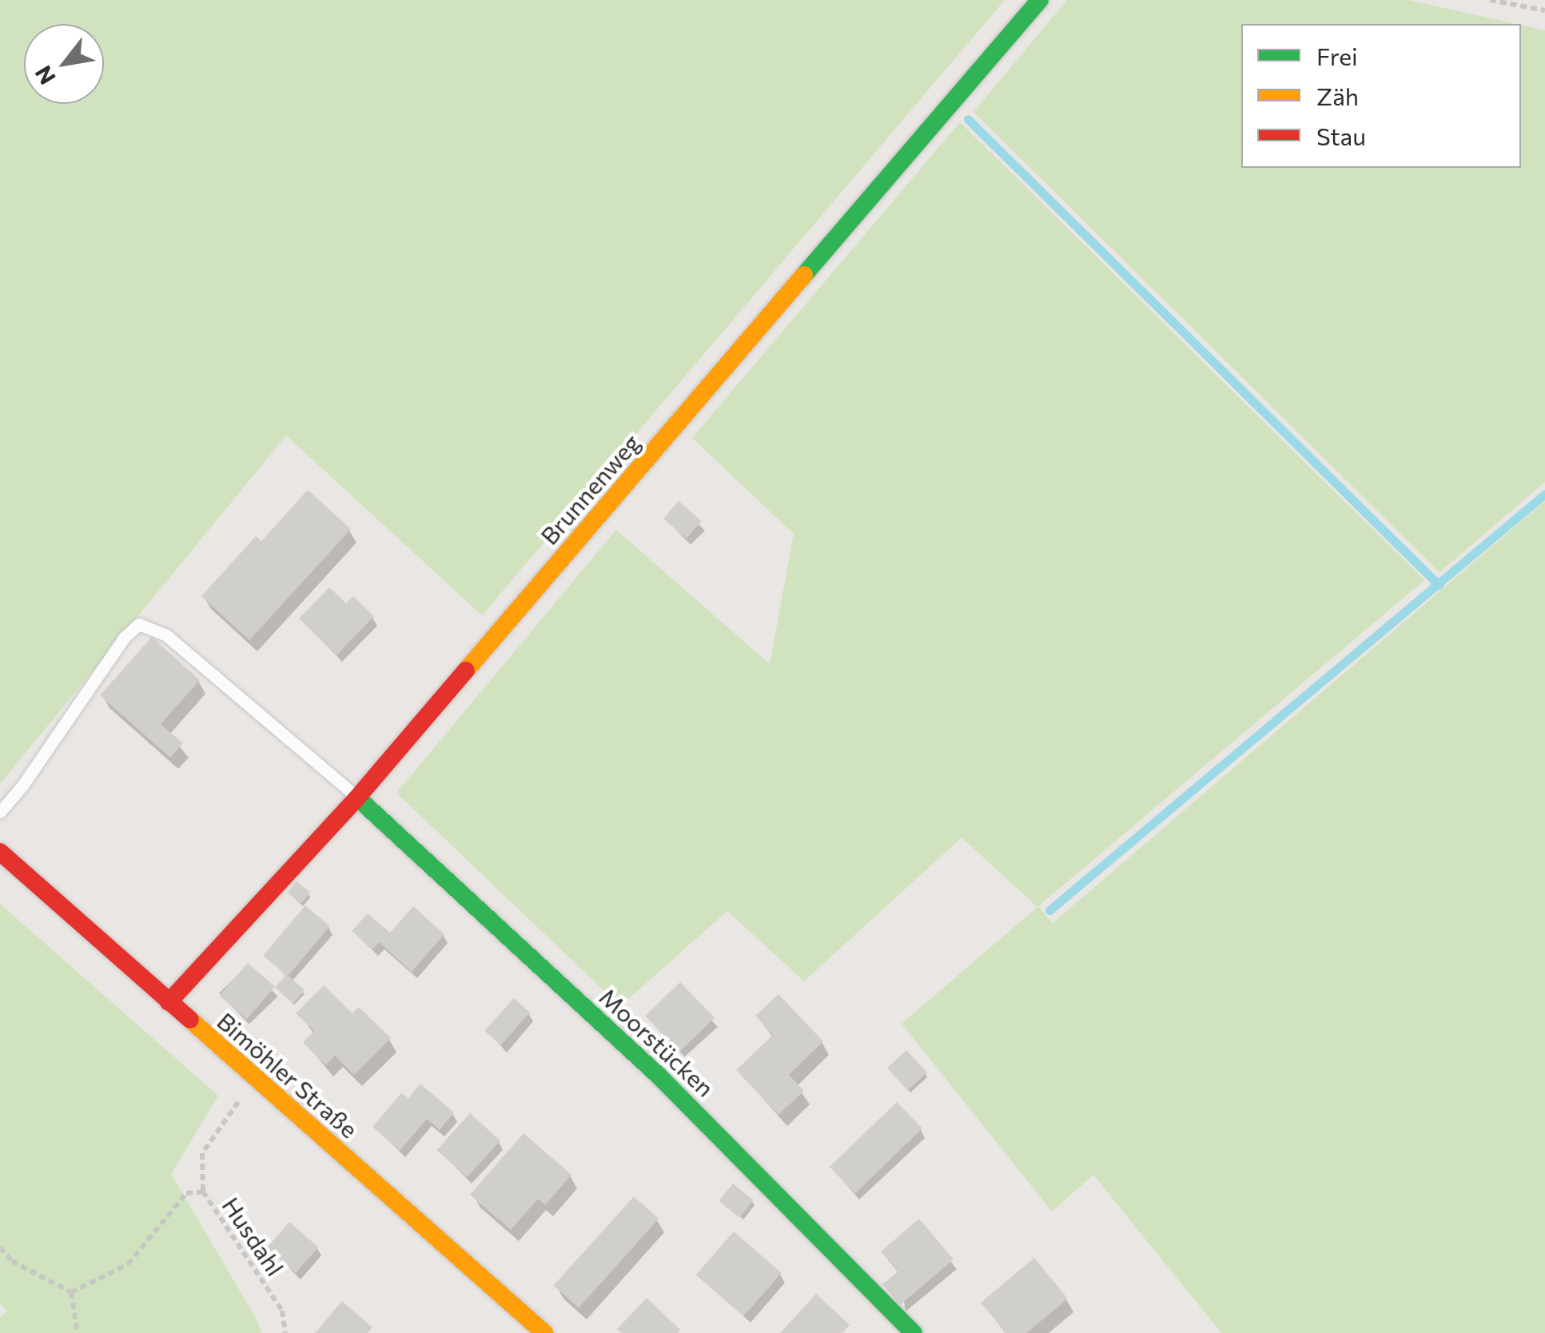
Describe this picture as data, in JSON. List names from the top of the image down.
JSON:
{
  "streets": {
    "street": ["Brunnenweg", "Moorstücken", "Bimöhler Straße"],
    "path": ["Husdahl"]
  },
  "crossings": [
    ["Brunnenweg", "Moorstücken"],
    ["Brunnenweg", "Bimöhler Straße"],
    ["Bimöhler Straße", "Husdahl"]
  ],
  "legend": ["Frei", "Zäh", "Stau"],
  "north": "bottom left"
}
